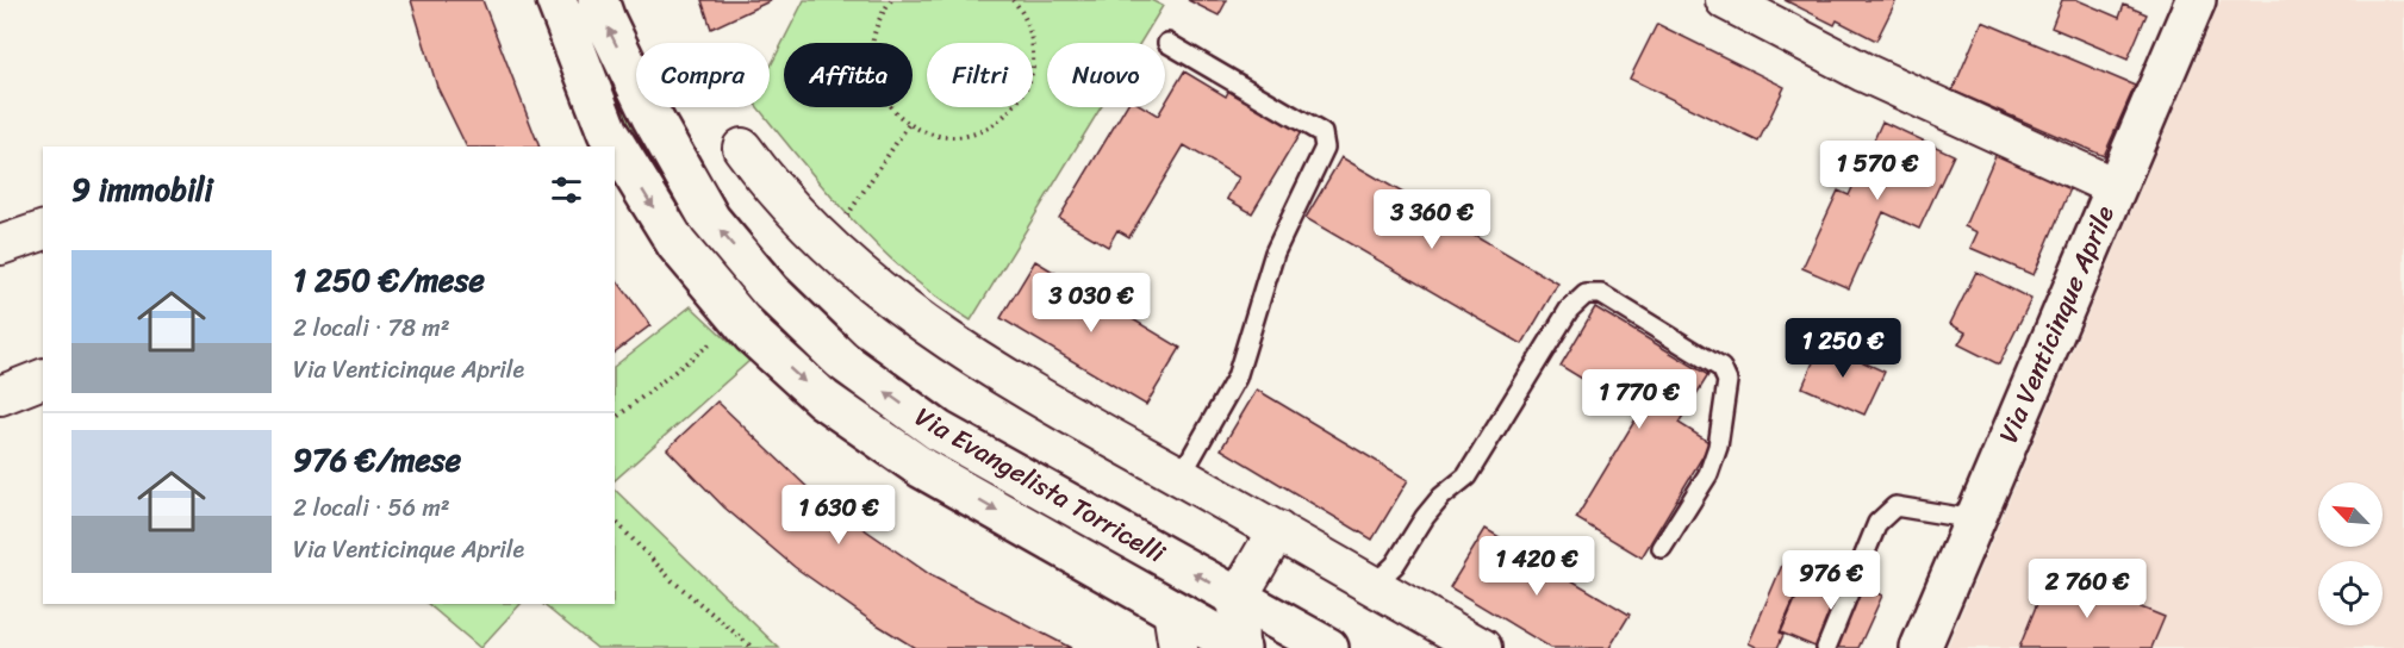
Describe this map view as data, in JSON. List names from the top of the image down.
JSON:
{
  "streets": {
    "street": ["Via Venticinque Aprile", "Via Evangelista Torricelli"]
  },
  "north": "top left",
  "page": {
    "chip": [
      "Compra",
      "Affitta",
      "Filtri",
      "Nuovo"
    ],
    "price": [
      "1 570 €",
      "3 360 €",
      "3 030 €",
      "1 250 €",
      "1 770 €",
      "1 630 €",
      "1 420 €",
      "976 €",
      "2 760 €"
    ],
    "heading": "9 immobili",
    "list": [
      {
        "name": "1 250 €/mese",
        "note": "2 locali · 78 m² · Via Venticinque Aprile"
      },
      {
        "name": "976 €/mese",
        "note": "2 locali · 56 m² · Via Venticinque Aprile"
      }
    ]
  }
}
